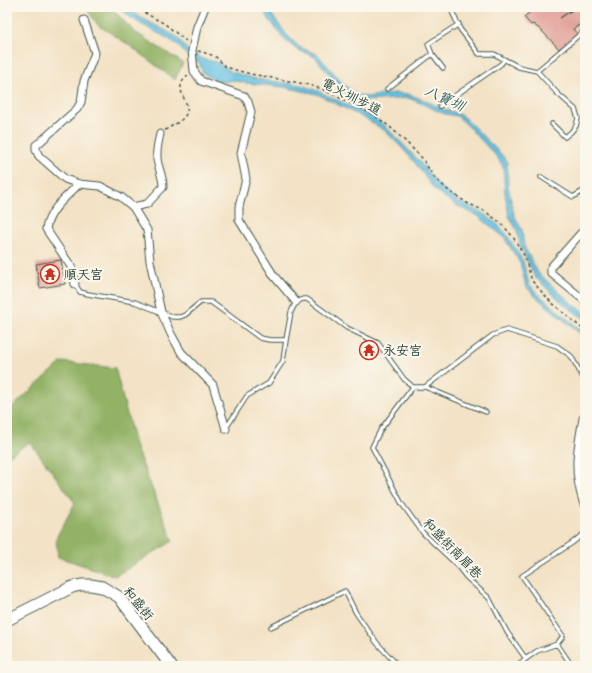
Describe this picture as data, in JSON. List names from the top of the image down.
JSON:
{
  "streets": {
    "main road": ["和盛街"],
    "lane": ["和盛街南眉巷"],
    "path": ["電火圳步道"]
  },
  "water": ["八寶圳"],
  "places": {
    "temple": ["順天宮", "永安宮"]
  }
}
